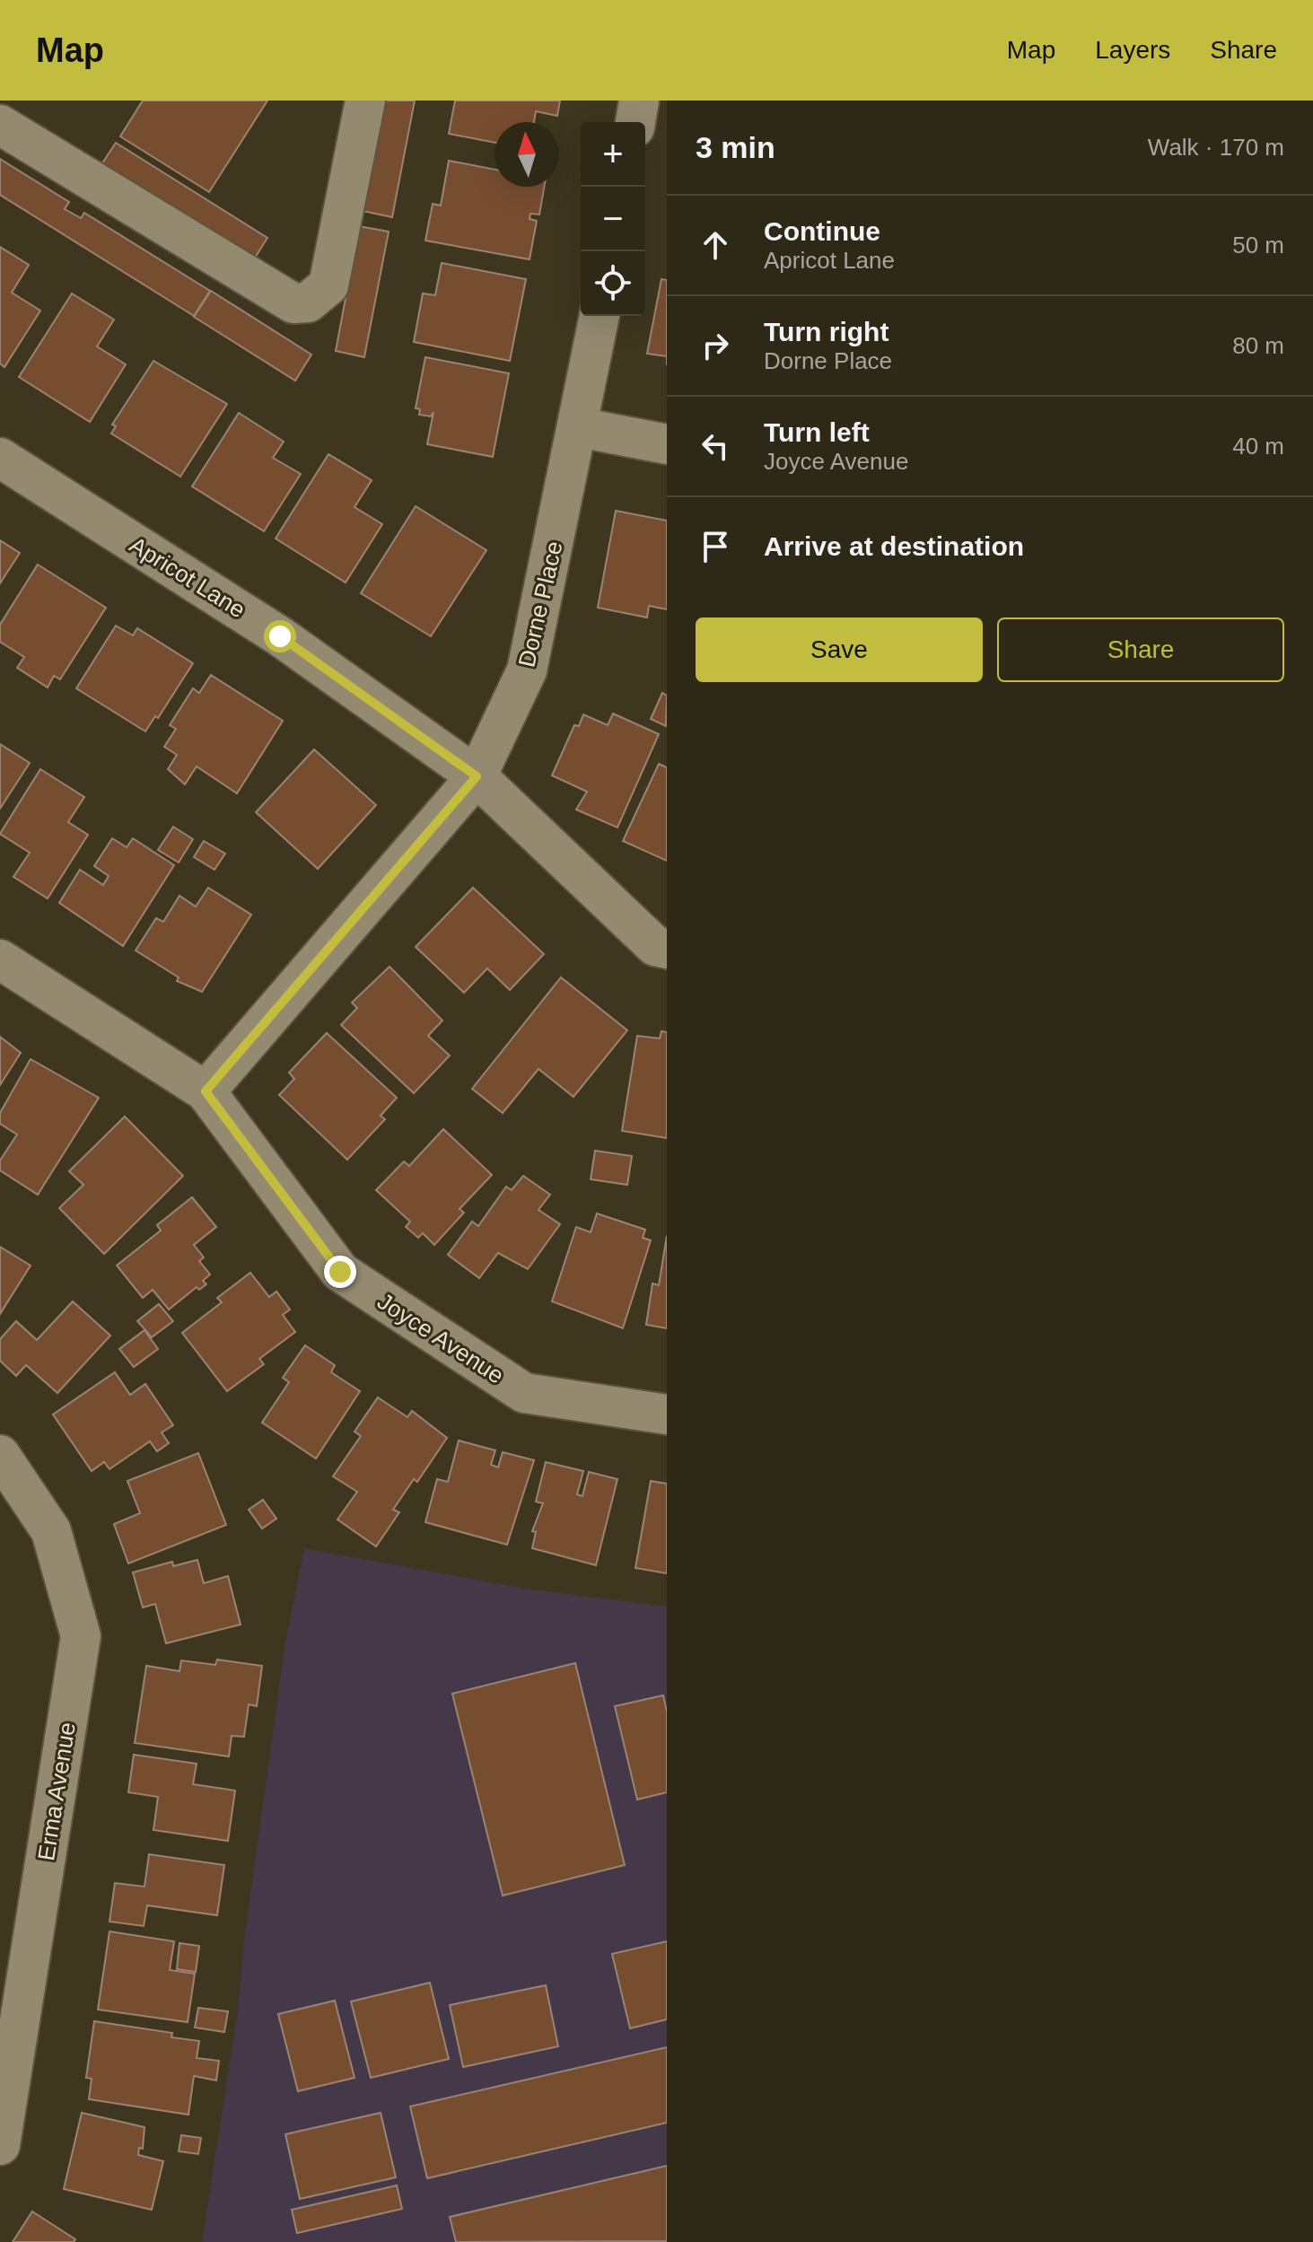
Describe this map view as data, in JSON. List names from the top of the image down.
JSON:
{
  "streets": {
    "street": [
      "Apricot Lane",
      "Dorne Place",
      "Joyce Avenue",
      "Erma Avenue"
    ]
  },
  "crossings": [
    ["Apricot Lane", "Dorne Place"],
    ["Dorne Place", "Joyce Avenue"]
  ],
  "north": "top",
  "page": {
    "header": "Map",
    "nav": ["Map", "Layers", "Share"],
    "heading": ["3 min", "Walk · 170 m"],
    "map_buttons": ["+", "−"],
    "list": [
      ["Continue", "Apricot Lane", "50 m"],
      ["Turn right", "Dorne Place", "80 m"],
      ["Turn left", "Joyce Avenue", "40 m"],
      "Arrive at destination"
    ],
    "buttons": ["Save", "Share"]
  }
}
